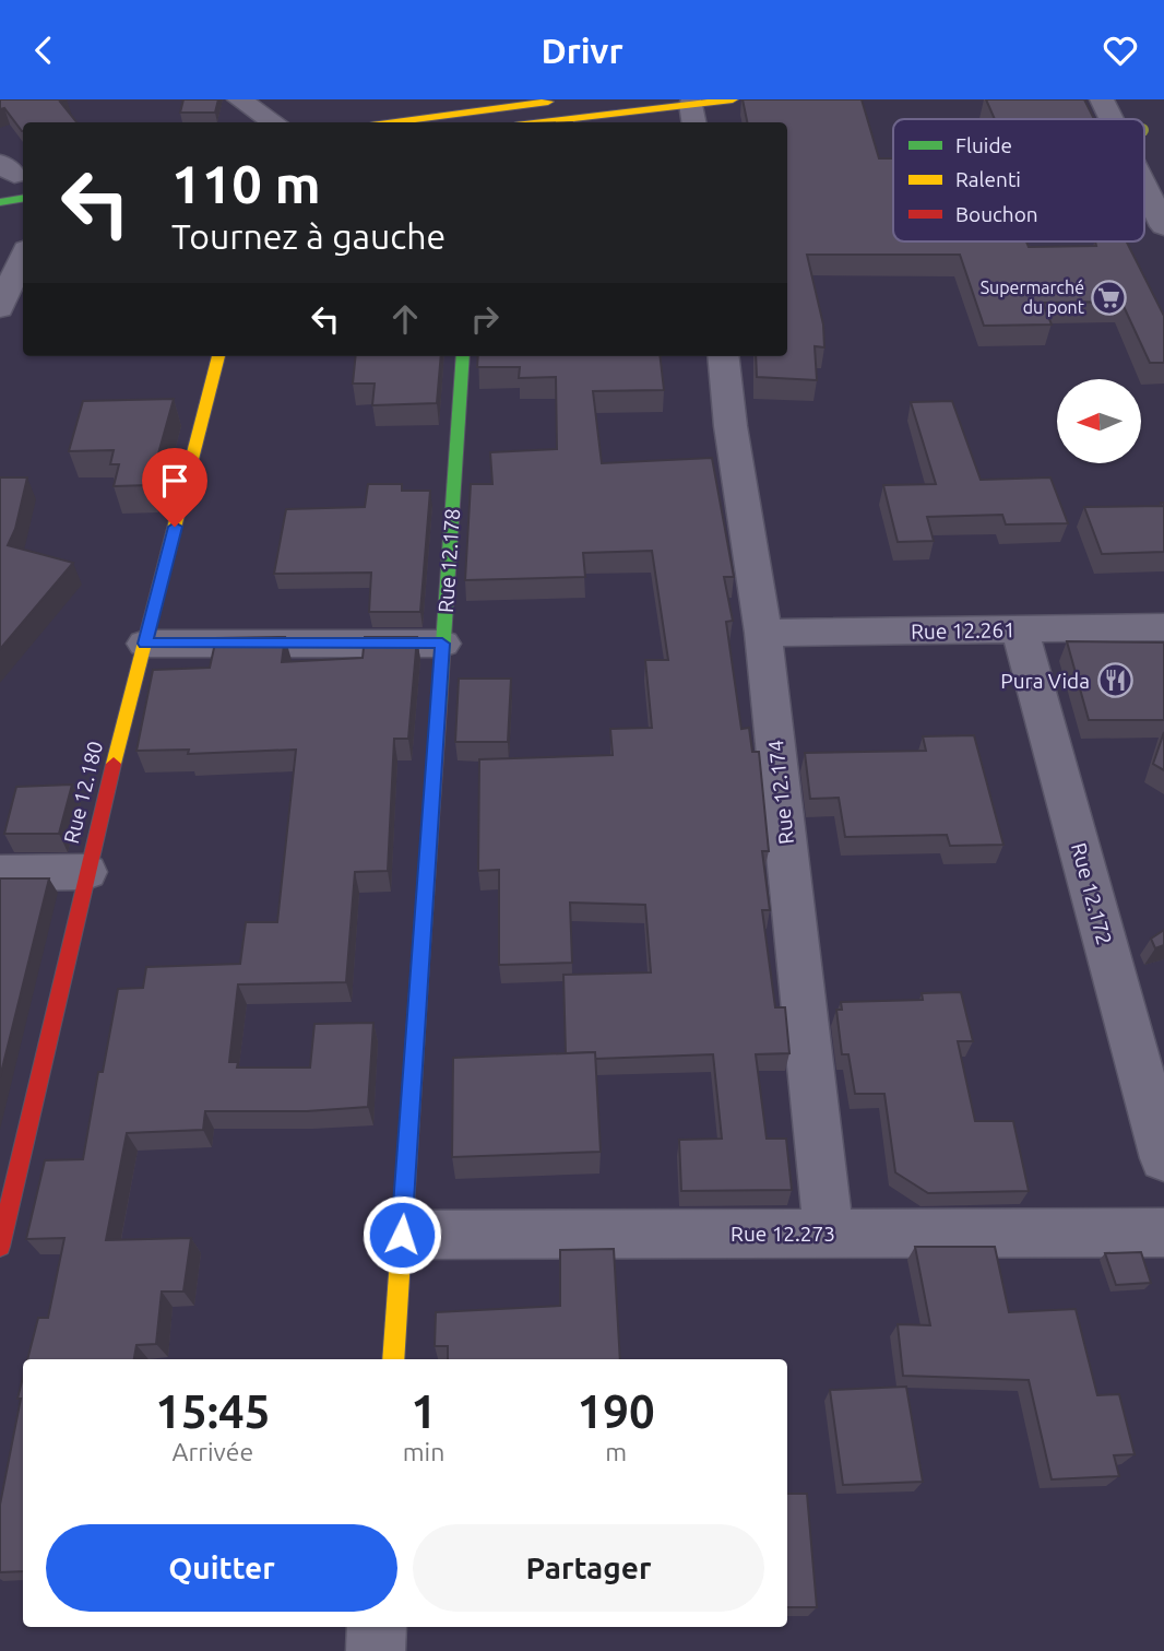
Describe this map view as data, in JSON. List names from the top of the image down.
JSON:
{
  "streets": {
    "street": [
      "Rue 12.178",
      "Rue 12.261",
      "Rue 12.180",
      "Rue 12.174",
      "Rue 12.172",
      "Rue 12.273"
    ]
  },
  "crossings": [
    ["Rue 12.178", "Rue 12.273"],
    ["Rue 12.261", "Rue 12.174"],
    ["Rue 12.261", "Rue 12.172"],
    ["Rue 12.174", "Rue 12.273"]
  ],
  "places": {
    "supermarket": ["Supermarché du pont"],
    "restaurant": ["Pura Vida"]
  },
  "legend": ["Fluide", "Ralenti", "Bouchon"],
  "north": "left",
  "page": {
    "header": "Drivr",
    "turn": ["110 m", "Tournez à gauche"],
    "eta": [
      "15:45",
      "Arrivée",
      "1",
      "min",
      "190",
      "m"
    ],
    "buttons": ["Quitter", "Partager"]
  }
}
